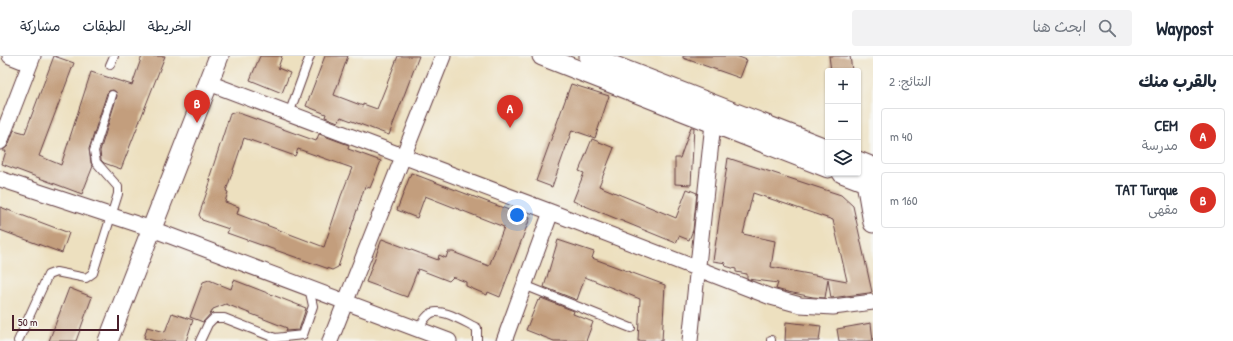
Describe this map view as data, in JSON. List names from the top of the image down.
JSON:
{
  "scale_bar": "50 m",
  "page": {
    "header": "Waypost",
    "search": "ابحث هنا",
    "nav": ["الخريطة", "الطبقات", "مشاركة"],
    "heading": ["بالقرب منك", "النتائج: 2"],
    "map_buttons": ["+", "−"],
    "pins": ["B", "A"],
    "list": [
      {
        "mark": "A",
        "name": "CEM",
        "note": "مدرسة",
        "value": "40 m"
      },
      {
        "mark": "B",
        "name": "TAT Turque",
        "note": "مقهى",
        "value": "160 m"
      }
    ],
    "scale": "50 m"
  }
}
